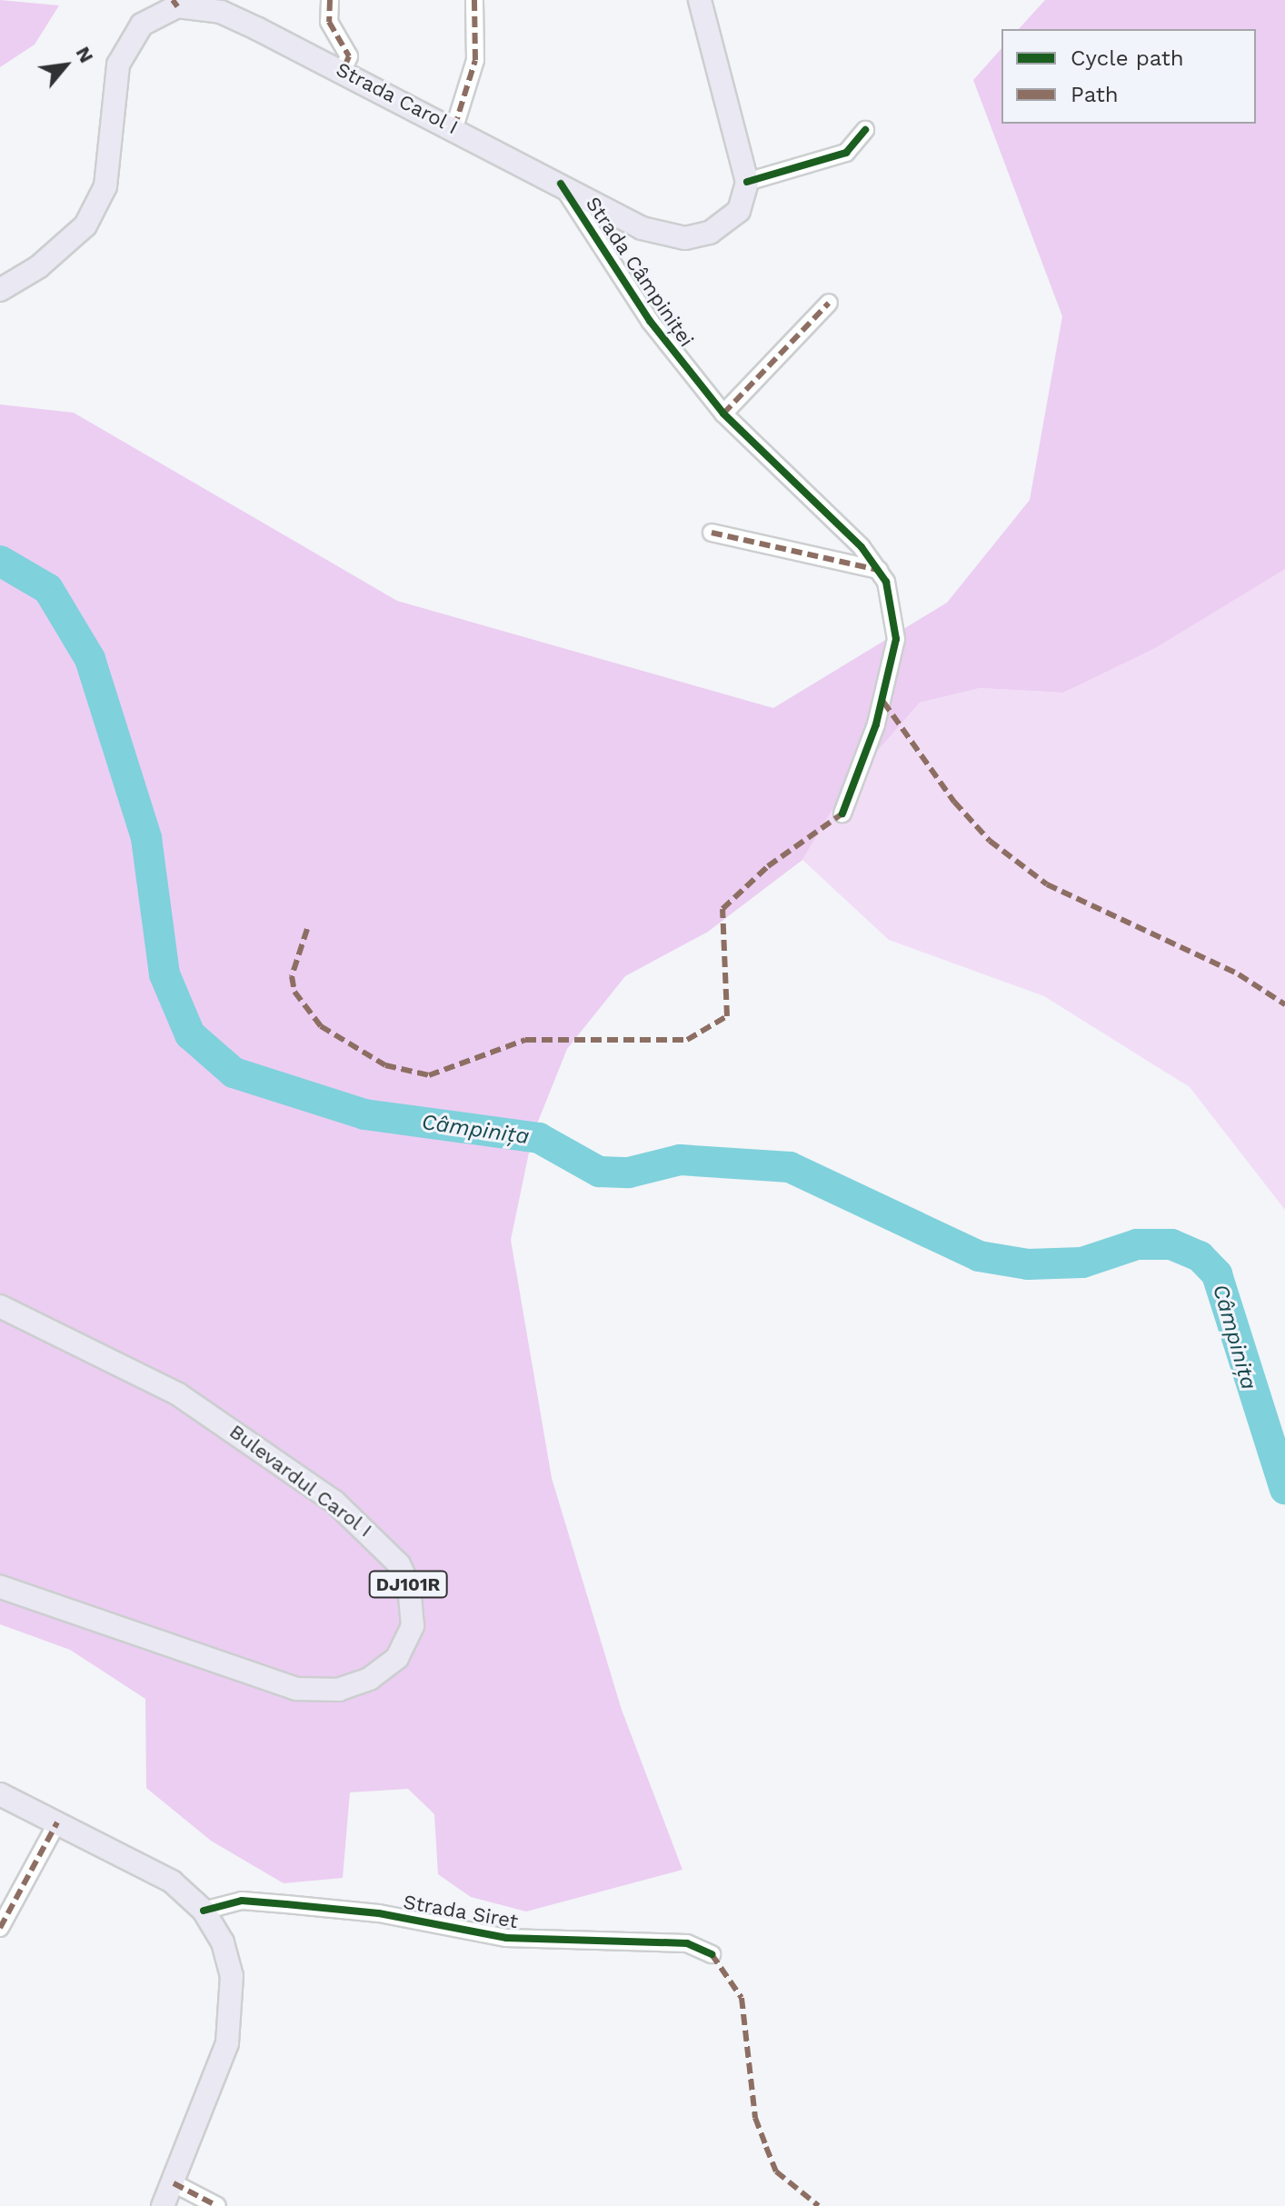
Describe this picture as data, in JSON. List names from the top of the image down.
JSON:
{
  "streets": {
    "main road": ["Strada Carol I", "Bulevardul Carol I", "DJ101R"],
    "street": ["Strada Câmpiniței", "Strada Siret"]
  },
  "crossings": [
    ["Strada Carol I", "Strada Câmpiniței"]
  ],
  "water": ["Câmpinița"],
  "legend": ["Cycle path", "Path"],
  "north": "top right"
}
